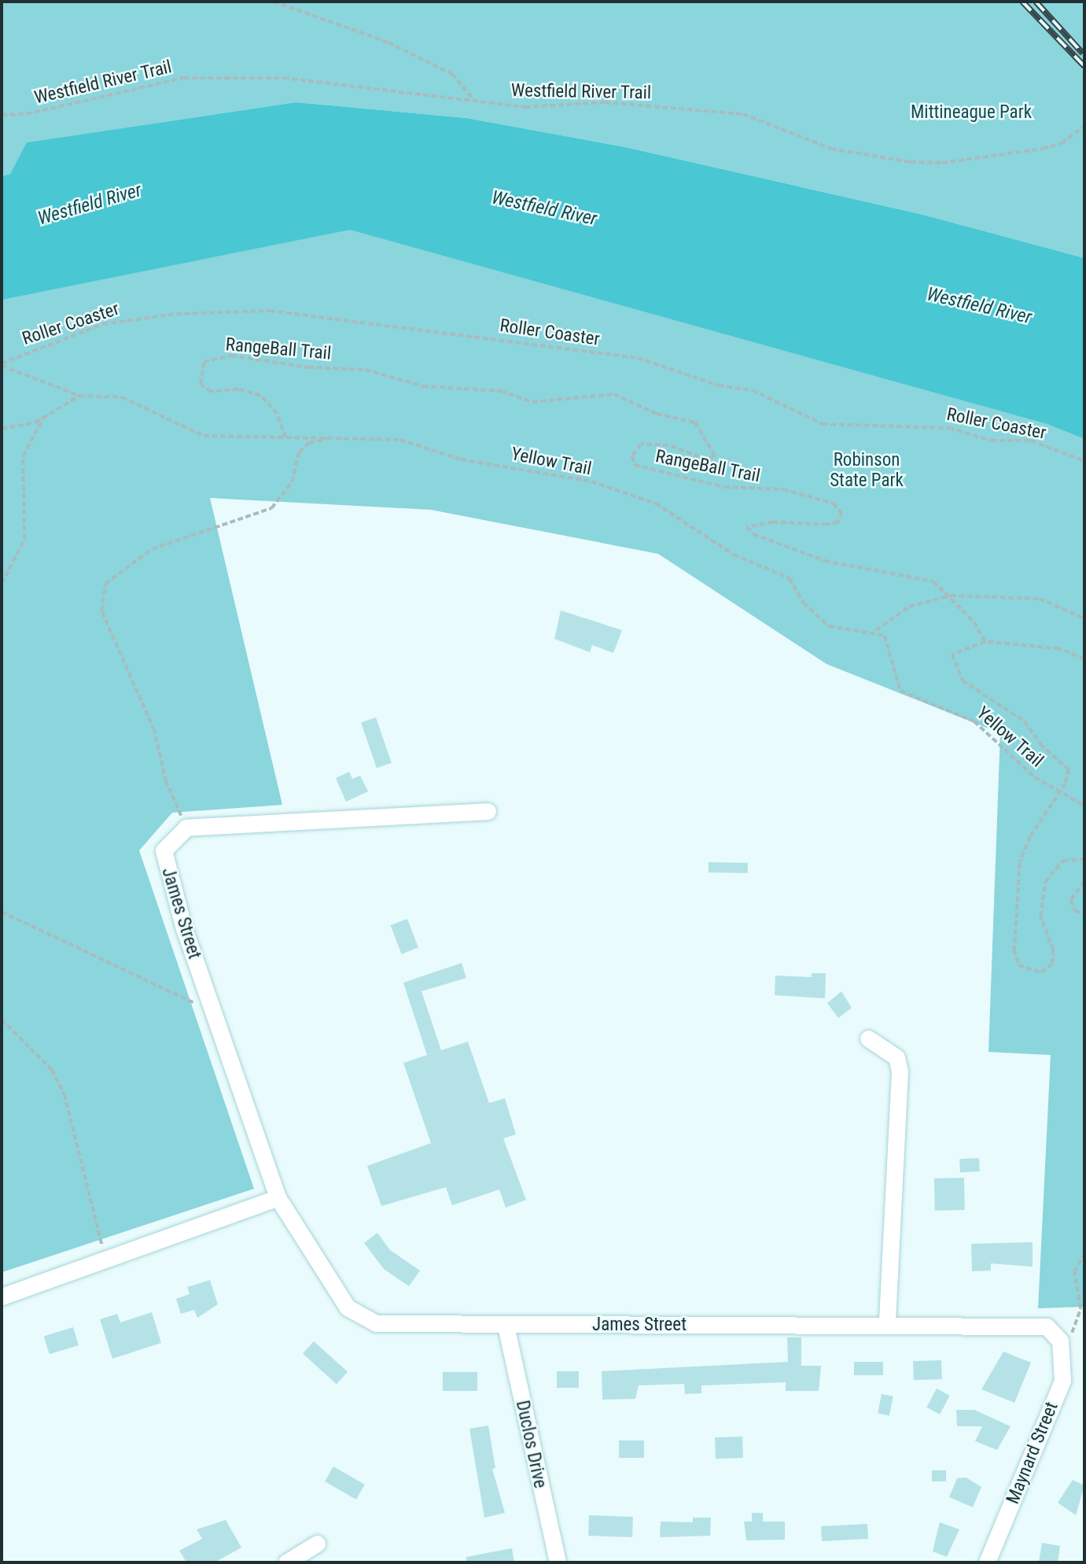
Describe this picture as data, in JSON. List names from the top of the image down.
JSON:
{
  "streets": {
    "street": ["James Street", "Duclos Drive", "Maynard Street"],
    "path": [
      "Westfield River Trail",
      "Roller Coaster",
      "RangeBall Trail",
      "Yellow Trail"
    ]
  },
  "crossings": [
    ["RangeBall Trail", "Yellow Trail"],
    ["James Street", "Duclos Drive"],
    ["James Street", "Maynard Street"]
  ],
  "water": ["Westfield River"],
  "parks": ["Mittineague Park", "Robinson State Park"]
}
